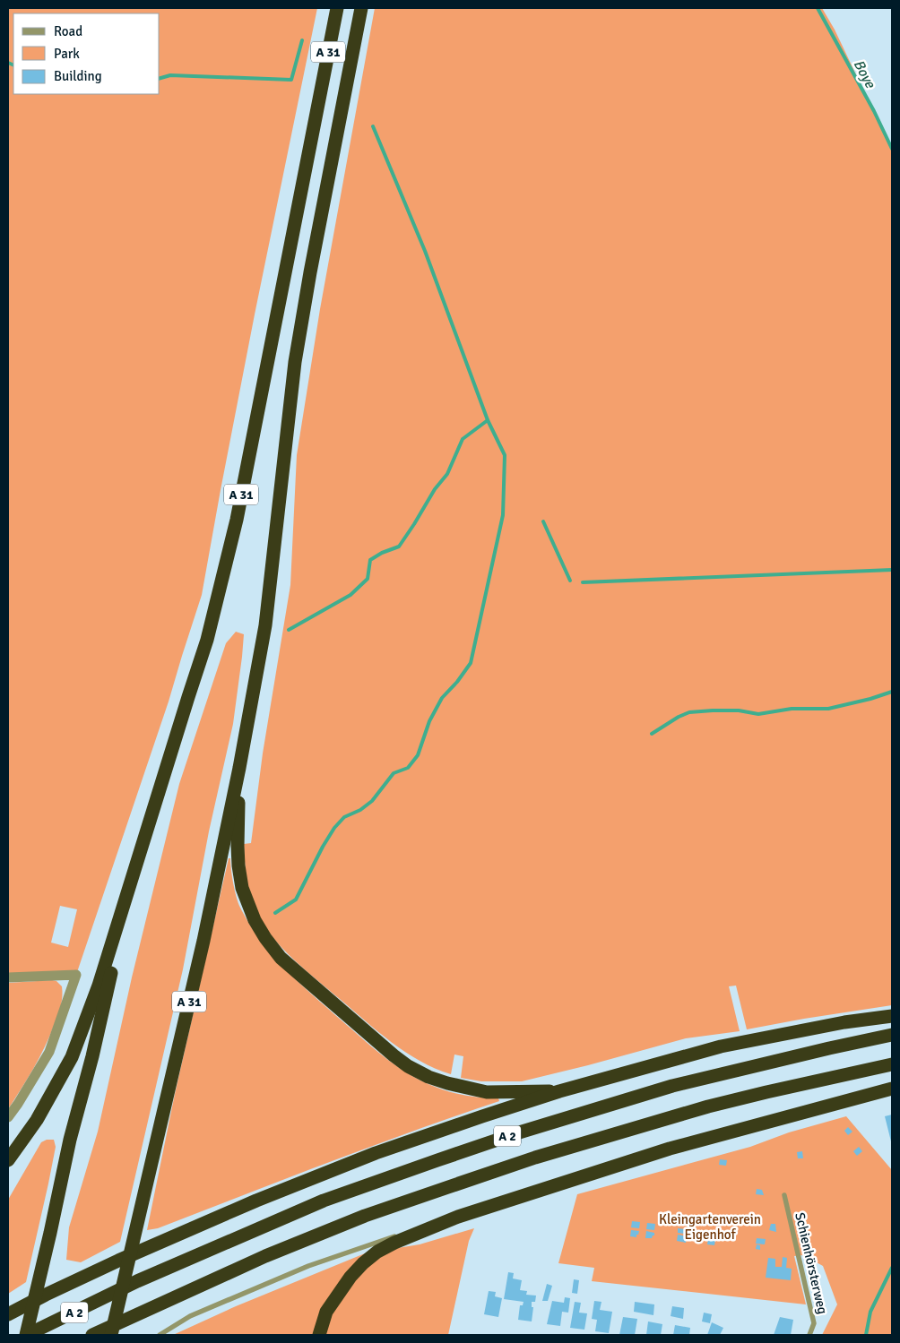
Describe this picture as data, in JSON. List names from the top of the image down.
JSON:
{
  "streets": {
    "highway": ["A 31", "A 2"],
    "lane": ["Schienhörsterweg"]
  },
  "crossings": [
    ["A 31", "A 2"]
  ],
  "water": ["Boye"],
  "parks": ["Kleingartenverein Eigenhof"],
  "legend": ["Road", "Park", "Building"]
}
